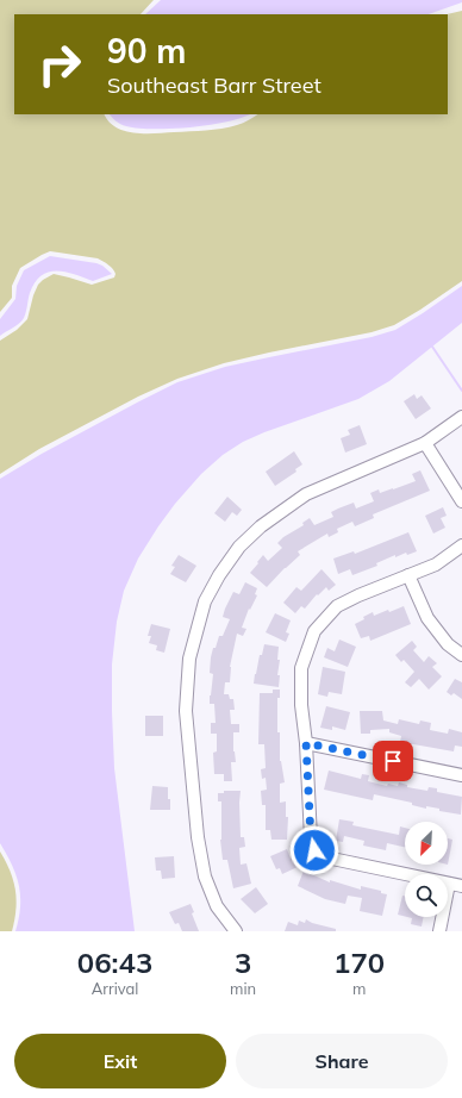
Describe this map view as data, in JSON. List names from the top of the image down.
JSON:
{
  "north": "bottom left",
  "page": {
    "turn": ["90 m", "Southeast Barr Street"],
    "eta": [
      "06:43",
      "Arrival",
      "3",
      "min",
      "170",
      "m"
    ],
    "buttons": ["Exit", "Share"]
  }
}
